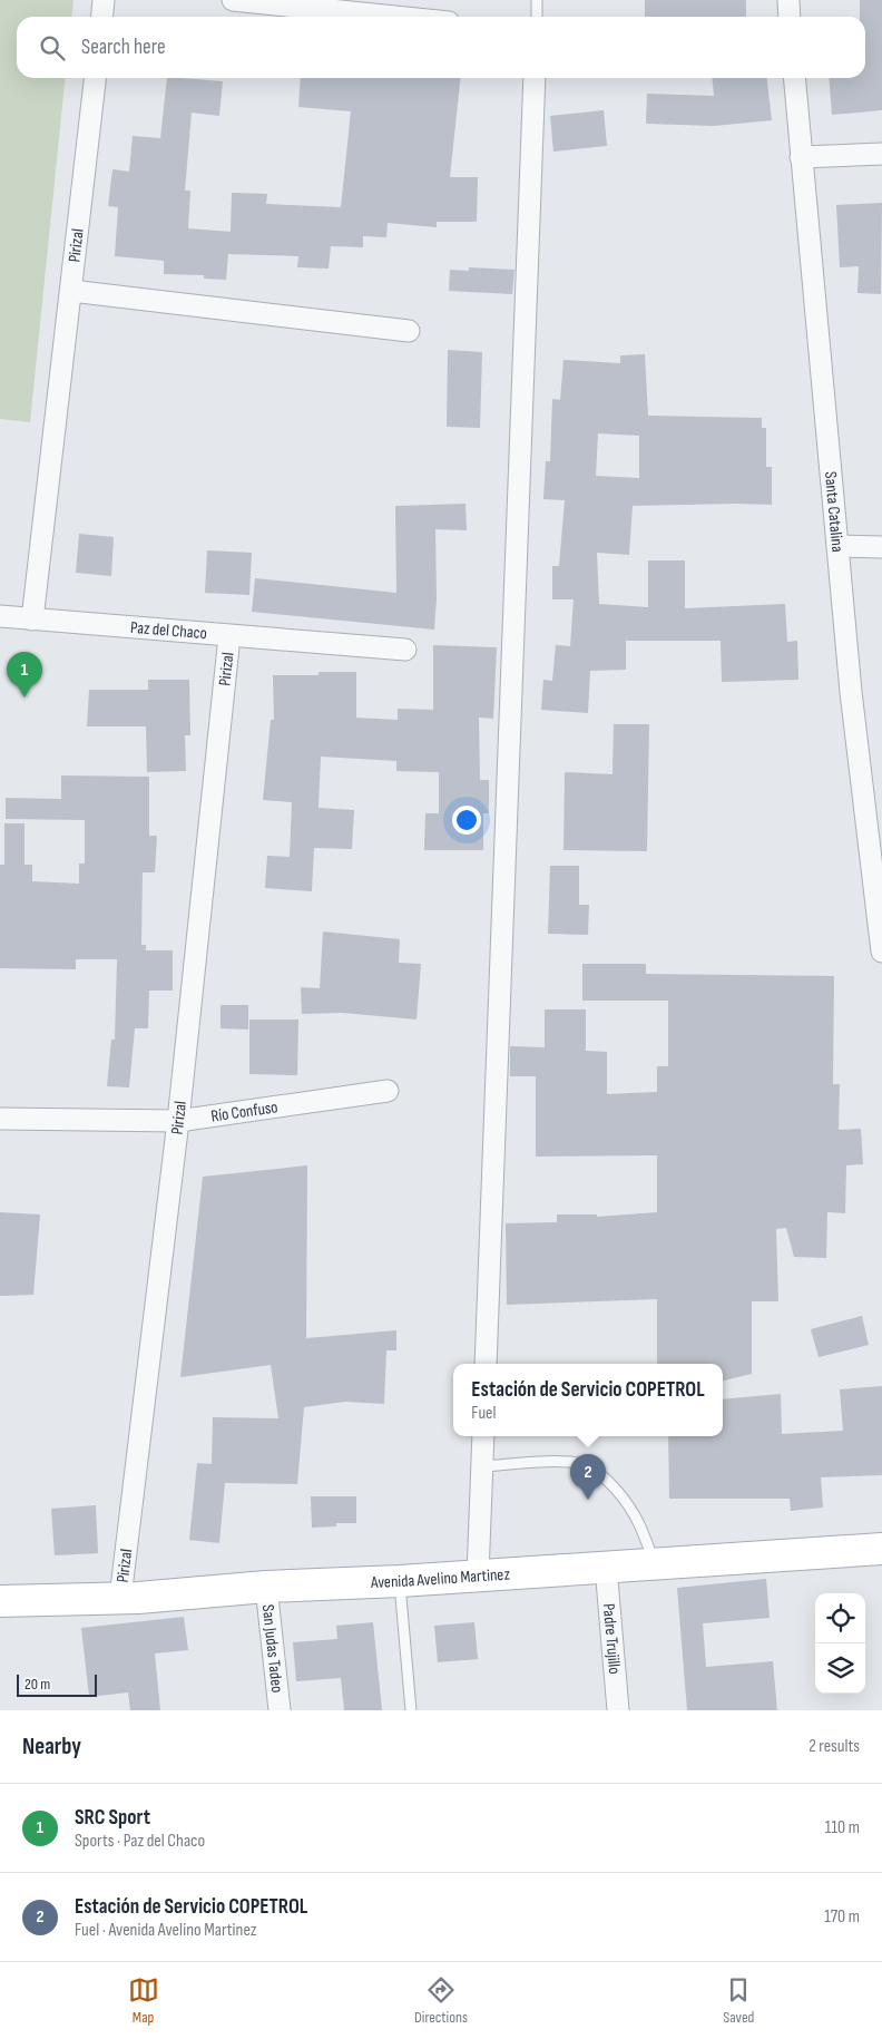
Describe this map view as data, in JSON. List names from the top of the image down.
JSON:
{
  "streets": {
    "main road": ["Avenida Avelino Martinez"],
    "street": [
      "Pirizal",
      "Santa Catalina",
      "Paz del Chaco",
      "Río Confuso",
      "Padre Trujillo",
      "San Judas Tadeo"
    ]
  },
  "crossings": [
    ["Pirizal", "Paz del Chaco"],
    ["Pirizal", "Río Confuso"],
    ["Pirizal", "Avenida Avelino Martinez"],
    ["Avenida Avelino Martinez", "Padre Trujillo"],
    ["Avenida Avelino Martinez", "San Judas Tadeo"]
  ],
  "scale_bar": "20 m",
  "page": {
    "search": "Search here",
    "pins": ["1", "2"],
    "popup": ["Estación de Servicio COPETROL", "Fuel"],
    "scale": "20 m",
    "heading": ["Nearby", "2 results"],
    "list": [
      {
        "mark": "1",
        "name": "SRC Sport",
        "note": "Sports · Paz del Chaco",
        "value": "110 m"
      },
      {
        "mark": "2",
        "name": "Estación de Servicio COPETROL",
        "note": "Fuel · Avenida Avelino Martinez",
        "value": "170 m"
      }
    ],
    "nav": ["Map", "Directions", "Saved"]
  }
}
